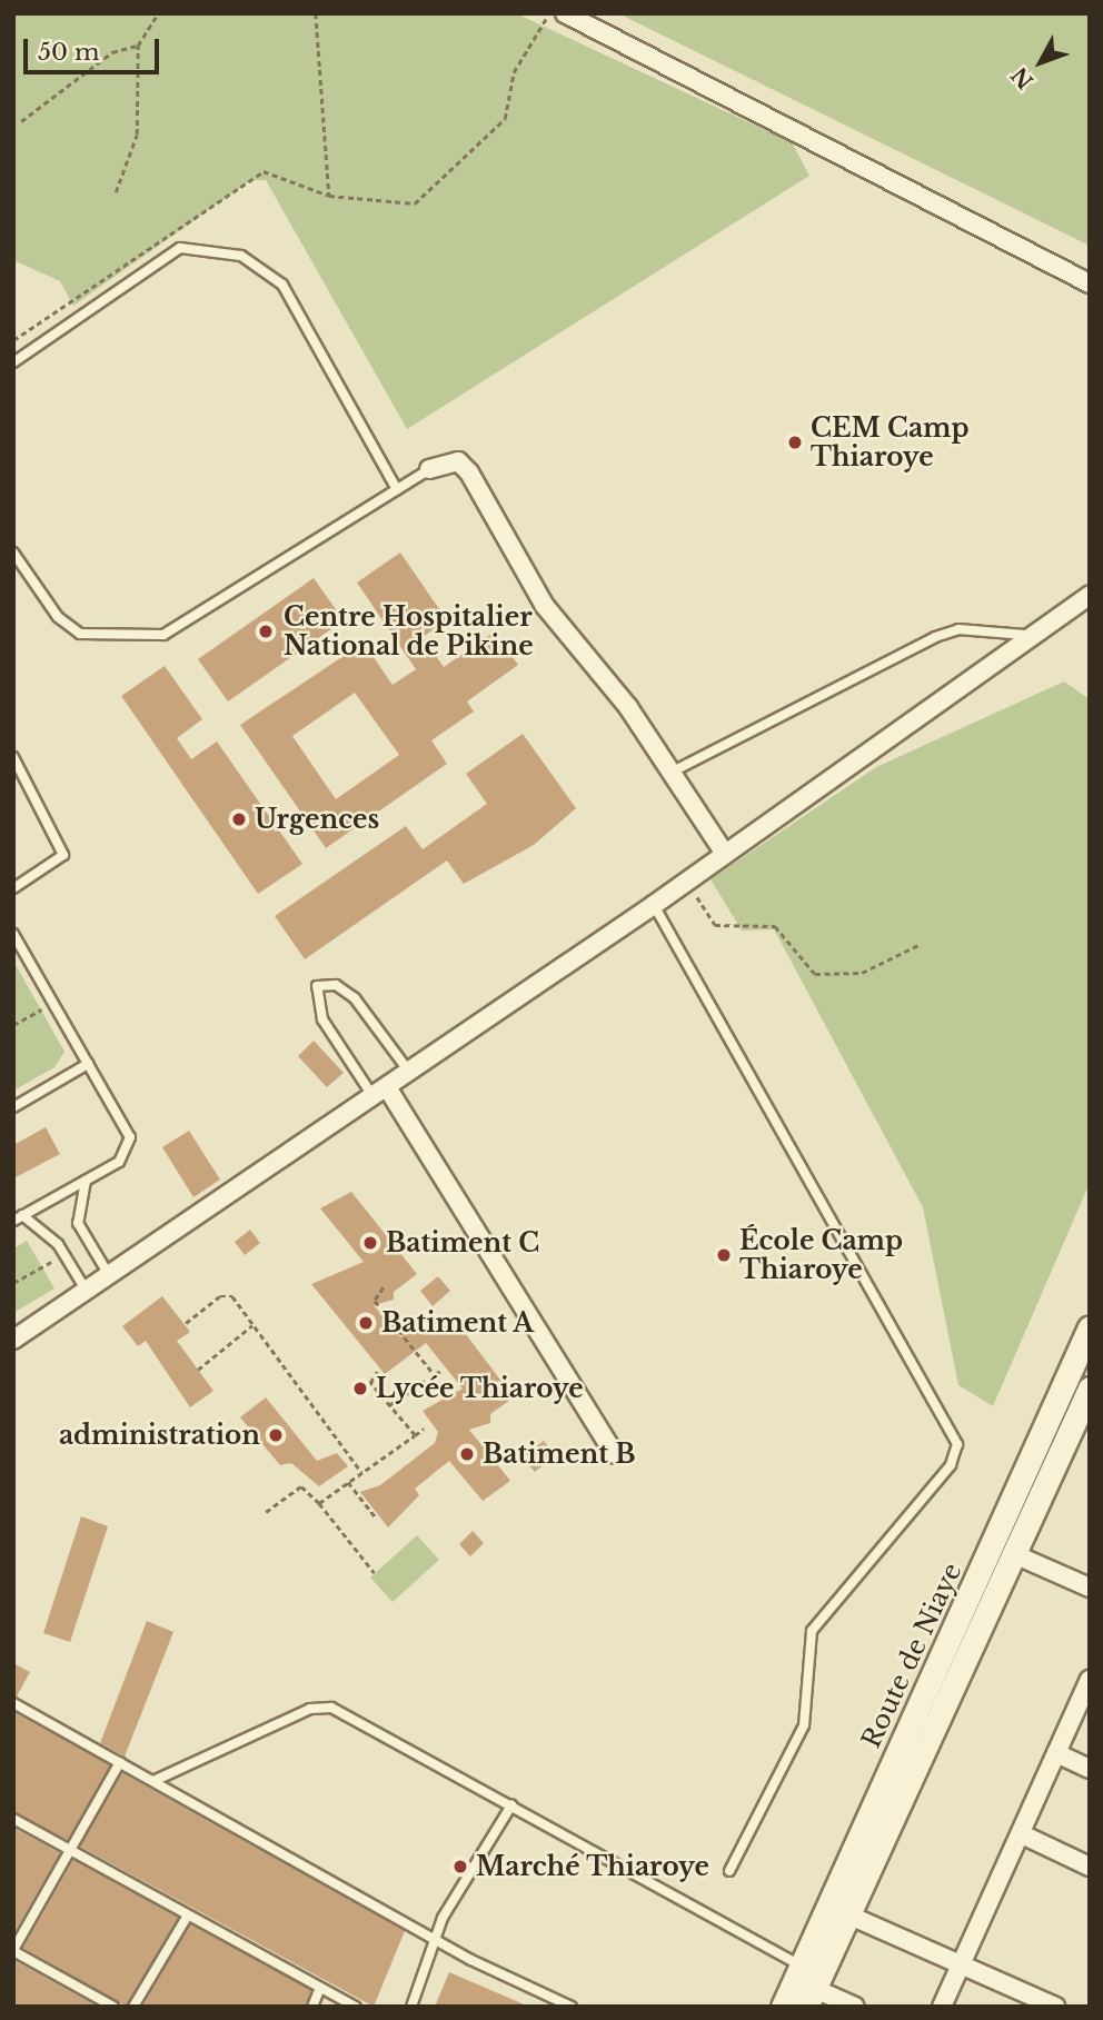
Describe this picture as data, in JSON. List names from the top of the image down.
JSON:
{
  "streets": {
    "main road": ["Route de Niaye"]
  },
  "places": [
    "CEM Camp Thiaroye",
    "Centre Hospitalier National de Pikine",
    "Urgences",
    "Batiment C",
    "École Camp Thiaroye",
    "Batiment A",
    "Lycée Thiaroye",
    "administration",
    "Batiment B",
    "Marché Thiaroye"
  ],
  "scale_bar": "50 m",
  "north": "bottom left"
}
